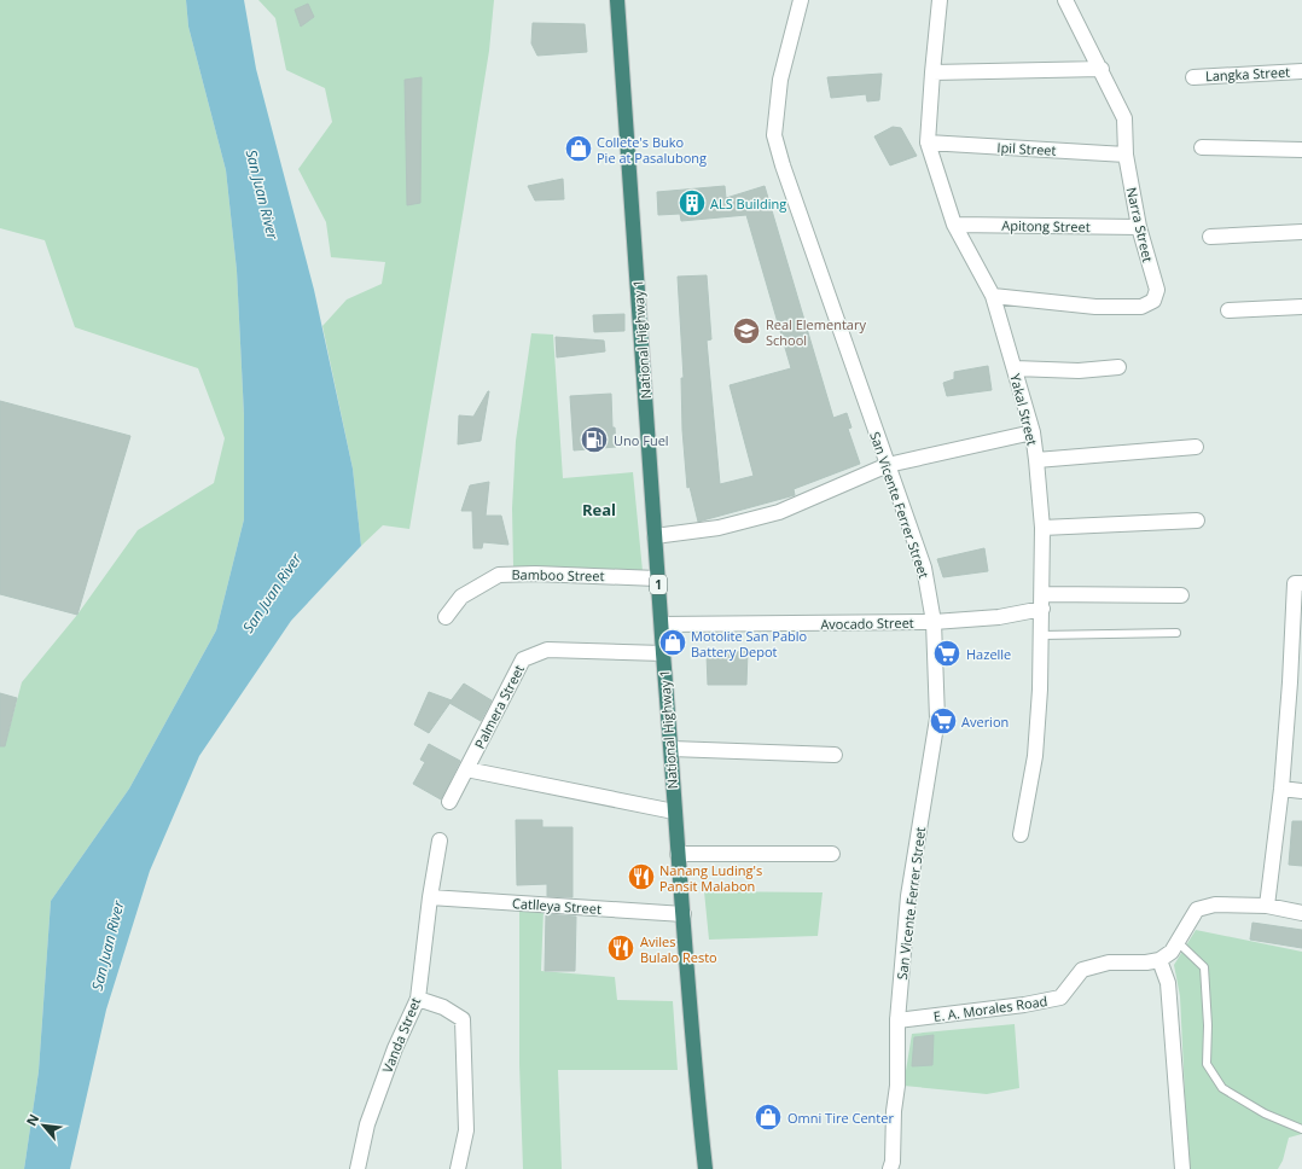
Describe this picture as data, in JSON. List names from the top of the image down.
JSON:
{
  "streets": {
    "highway": ["National Highway 1", "1"],
    "street": [
      "Langka Street",
      "Ipil Street",
      "Narra Street",
      "Apitong Street",
      "Yakal Street",
      "San Vicente Ferrer Street",
      "Bamboo Street",
      "Avocado Street",
      "Palmera Street",
      "Catlleya Street",
      "E. A. Morales Road",
      "Vanda Street"
    ]
  },
  "crossings": [
    ["Ipil Street", "Narra Street"],
    ["Ipil Street", "Yakal Street"],
    ["Narra Street", "Apitong Street"],
    ["Narra Street", "Yakal Street"],
    ["Apitong Street", "Yakal Street"],
    ["National Highway 1", "Bamboo Street"],
    ["National Highway 1", "Avocado Street"],
    ["National Highway 1", "Palmera Street"],
    ["National Highway 1", "Catlleya Street"],
    ["Yakal Street", "Avocado Street"],
    ["San Vicente Ferrer Street", "Avocado Street"],
    ["San Vicente Ferrer Street", "E. A. Morales Road"],
    ["Catlleya Street", "Vanda Street"]
  ],
  "districts": ["Real"],
  "water": ["San Juan River"],
  "places": {
    "shop": ["Collete's Buko Pie at Pasalubong", "Motolite San Pablo Battery Depot", "Omni Tire Center"],
    "building": ["ALS Building"],
    "school or university": ["Real Elementary School"],
    "fuel station": ["Uno Fuel"],
    "supermarket": ["Hazelle", "Averion"],
    "restaurant": ["Nanang Luding's Pansit Malabon", "Aviles Bulalo Resto"]
  },
  "north": "top left"
}
